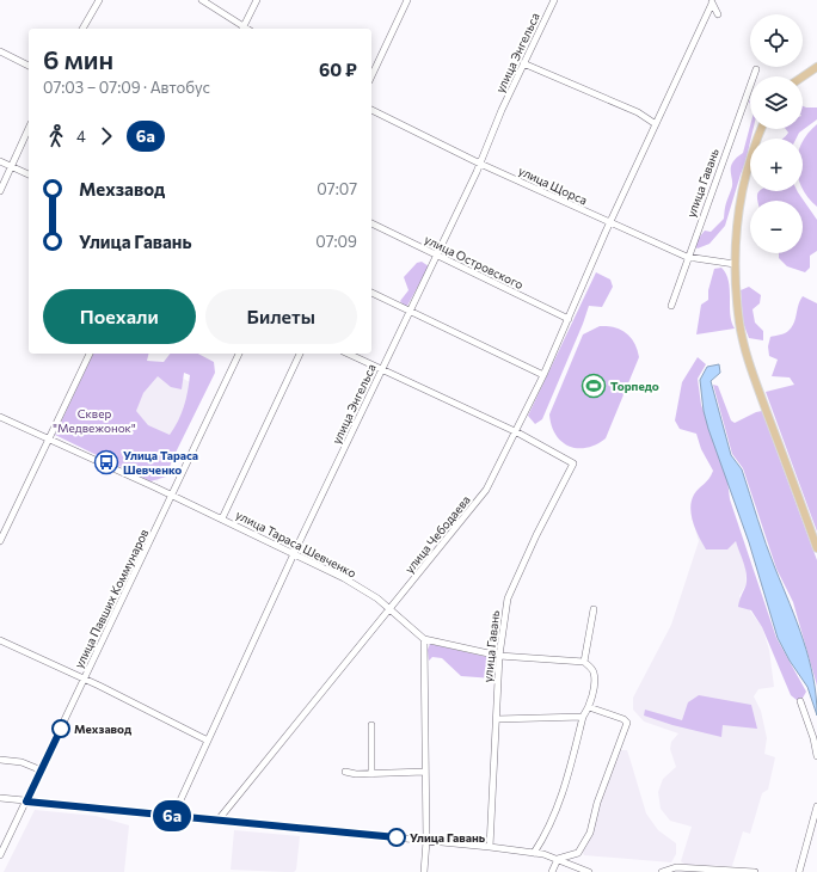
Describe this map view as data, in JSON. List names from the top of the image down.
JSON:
{
  "streets": {
    "street": [
      "улица Энгельса",
      "улица Гавань",
      "улица Щорса",
      "улица Островского",
      "улица Чебодаева",
      "улица Тараса Шевченко",
      "улица Павших Коммунаров"
    ]
  },
  "crossings": [
    ["улица Энгельса", "улица Щорса"],
    ["улица Энгельса", "улица Островского"],
    ["улица Энгельса", "улица Тараса Шевченко"],
    ["улица Гавань", "улица Щорса"],
    ["улица Гавань", "улица Чебодаева"],
    ["улица Щорса", "улица Чебодаева"],
    ["улица Островского", "улица Чебодаева"],
    ["улица Чебодаева", "улица Тараса Шевченко"],
    ["улица Тараса Шевченко", "улица Павших Коммунаров"]
  ],
  "parks": ["Сквер \"Медвежонок\""],
  "places": {
    "sports": ["Торпедо"],
    "bus stop": ["Улица Тараса Шевченко"],
    "other": ["Мехзавод", "Улица Гавань"]
  },
  "lines": ["bus line 6а"],
  "page": {
    "on_map": "6а",
    "map_buttons": ["+", "−"],
    "heading": ["6 мин", "07:03 – 07:09 · Автобус", "60 ₽"],
    "legs": ["4", "6а"],
    "list": [
      {
        "name": "Мехзавод",
        "value": "07:07"
      },
      {
        "name": "Улица Гавань",
        "value": "07:09"
      }
    ],
    "buttons": ["Поехали", "Билеты"]
  }
}
